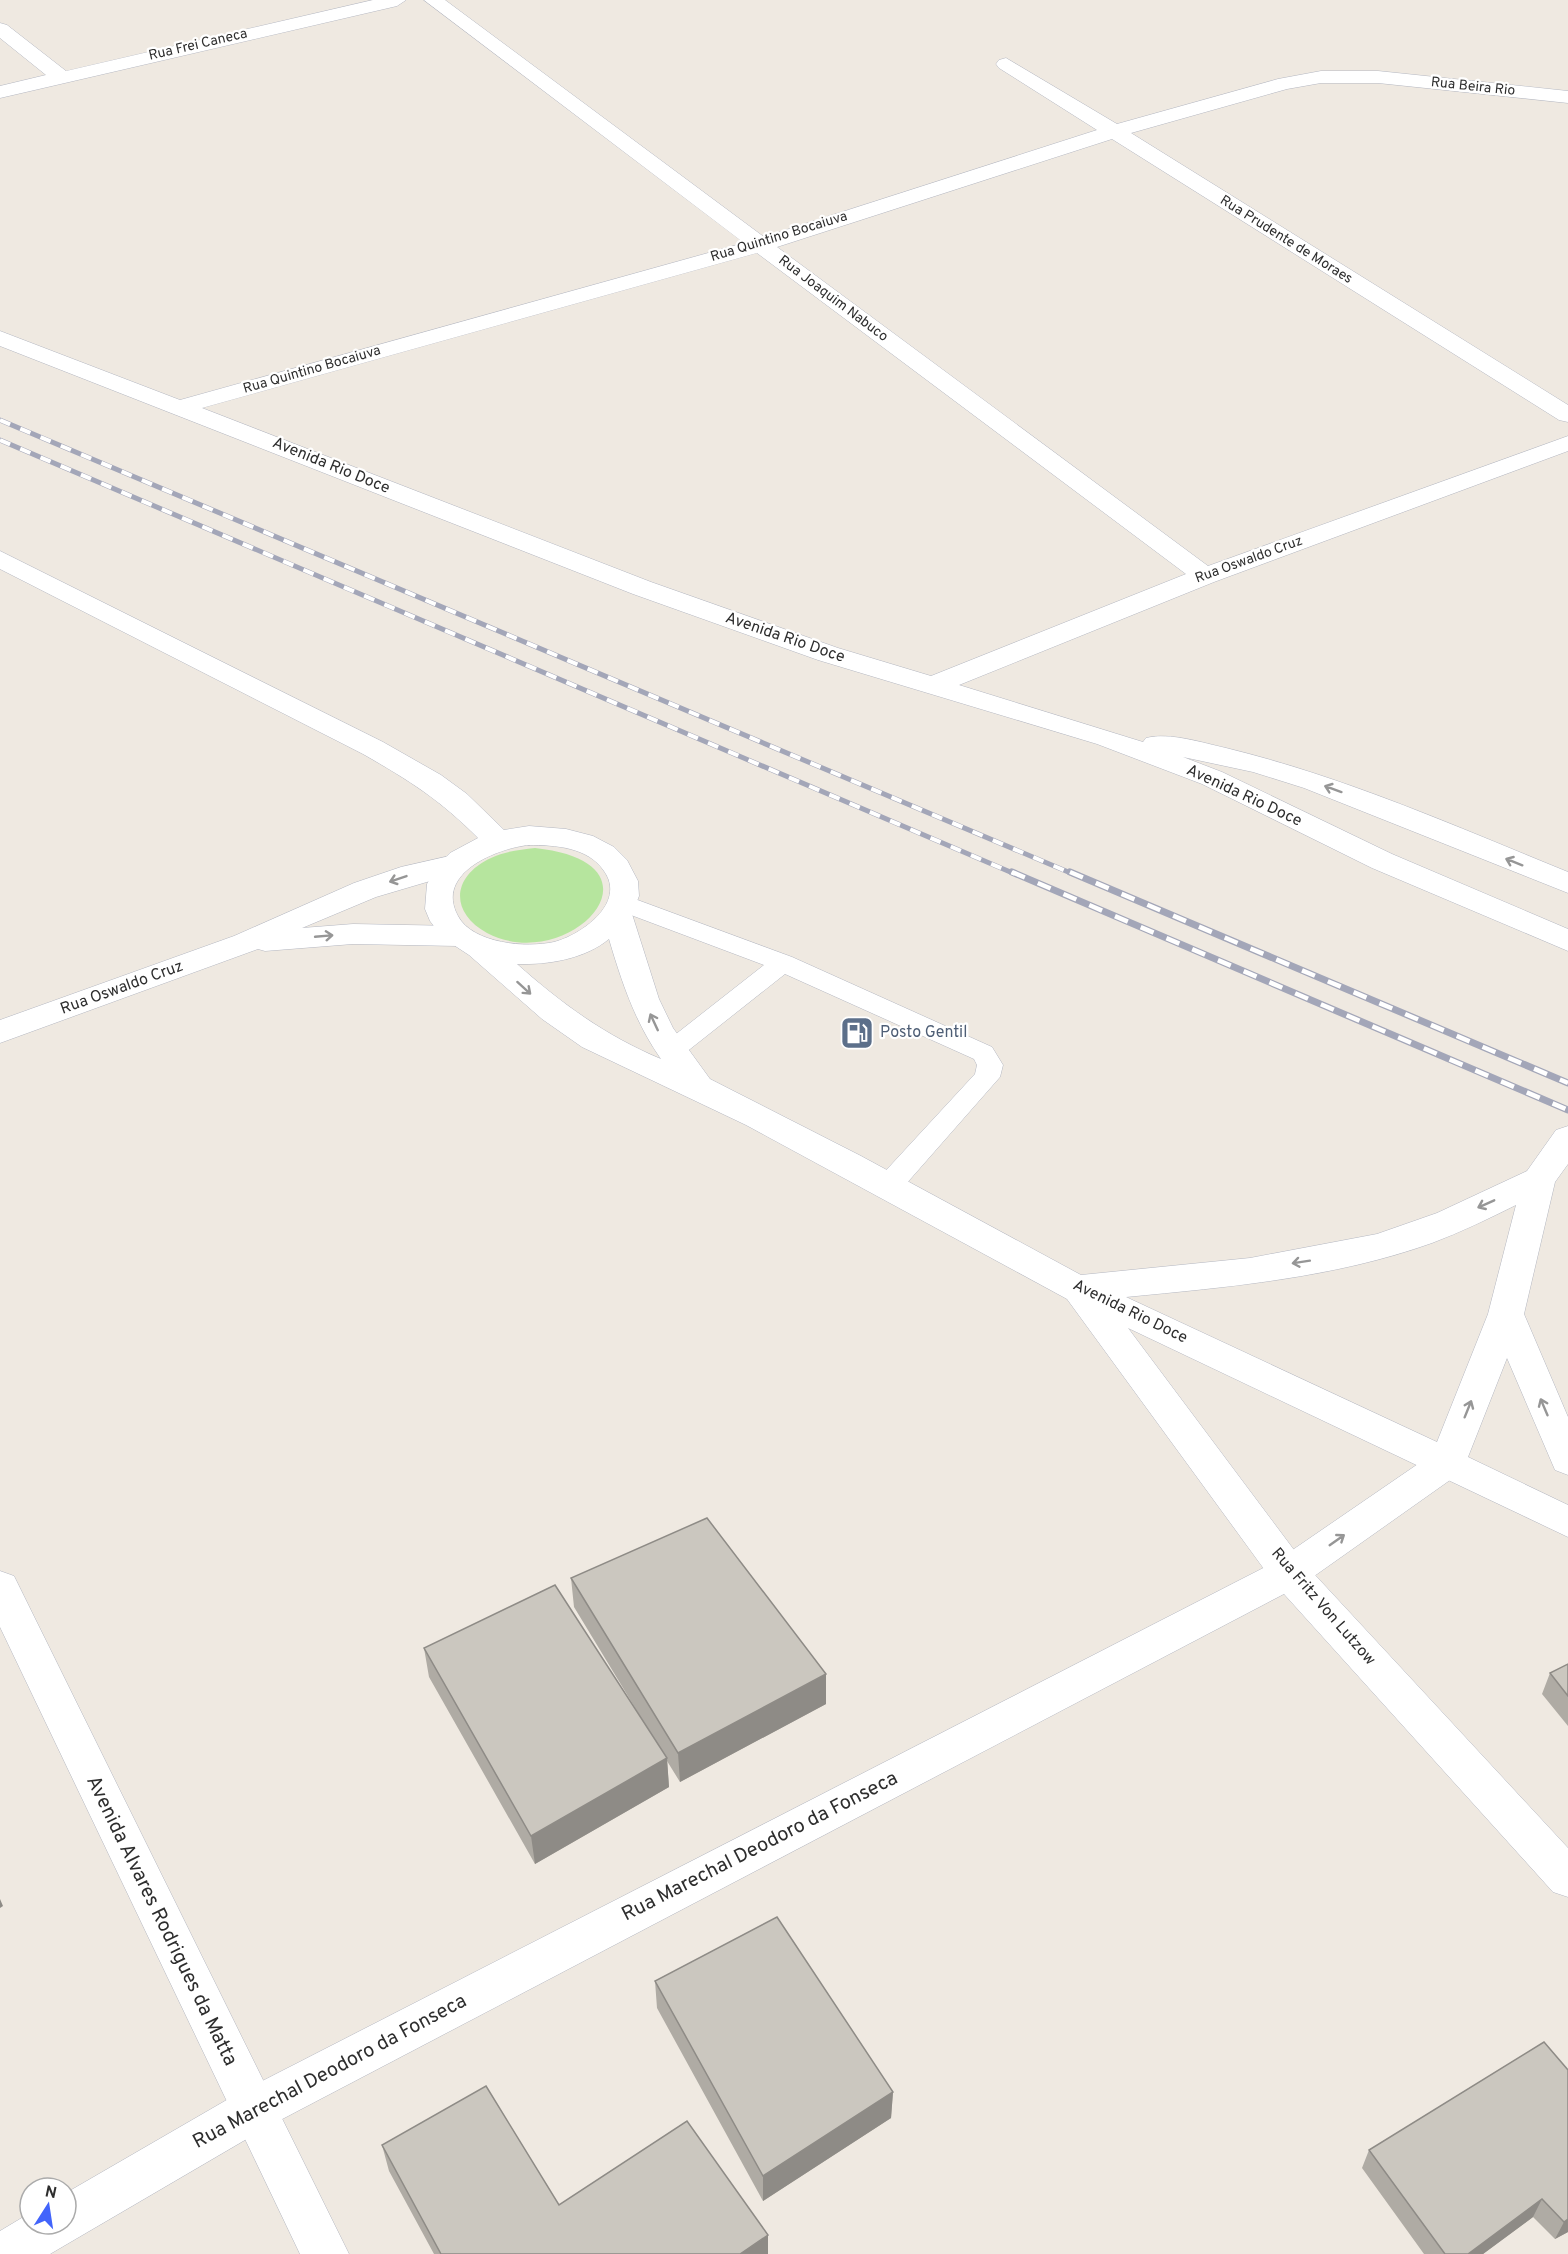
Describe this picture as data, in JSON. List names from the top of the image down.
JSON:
{
  "streets": {
    "street": [
      "Rua Frei Caneca",
      "Rua Beira Rio",
      "Rua Quintino Bocaiuva",
      "Rua Prudente de Moraes",
      "Rua Joaquim Nabuco",
      "Avenida Rio Doce",
      "Rua Oswaldo Cruz",
      "Rua Fritz Von Lutzow",
      "Rua Marechal Deodoro da Fonseca",
      "Avenida Alvares Rodrigues da Matta"
    ]
  },
  "crossings": [
    ["Rua Beira Rio", "Rua Quintino Bocaiuva"],
    ["Rua Quintino Bocaiuva", "Rua Prudente de Moraes"],
    ["Rua Quintino Bocaiuva", "Rua Joaquim Nabuco"],
    ["Rua Quintino Bocaiuva", "Avenida Rio Doce"],
    ["Rua Joaquim Nabuco", "Rua Oswaldo Cruz"],
    ["Avenida Rio Doce", "Rua Oswaldo Cruz"],
    ["Avenida Rio Doce", "Rua Fritz Von Lutzow"],
    ["Avenida Rio Doce", "Rua Marechal Deodoro da Fonseca"],
    ["Rua Fritz Von Lutzow", "Rua Marechal Deodoro da Fonseca"],
    ["Rua Marechal Deodoro da Fonseca", "Avenida Alvares Rodrigues da Matta"]
  ],
  "places": {
    "fuel station": ["Posto Gentil"]
  },
  "north": "top"
}
